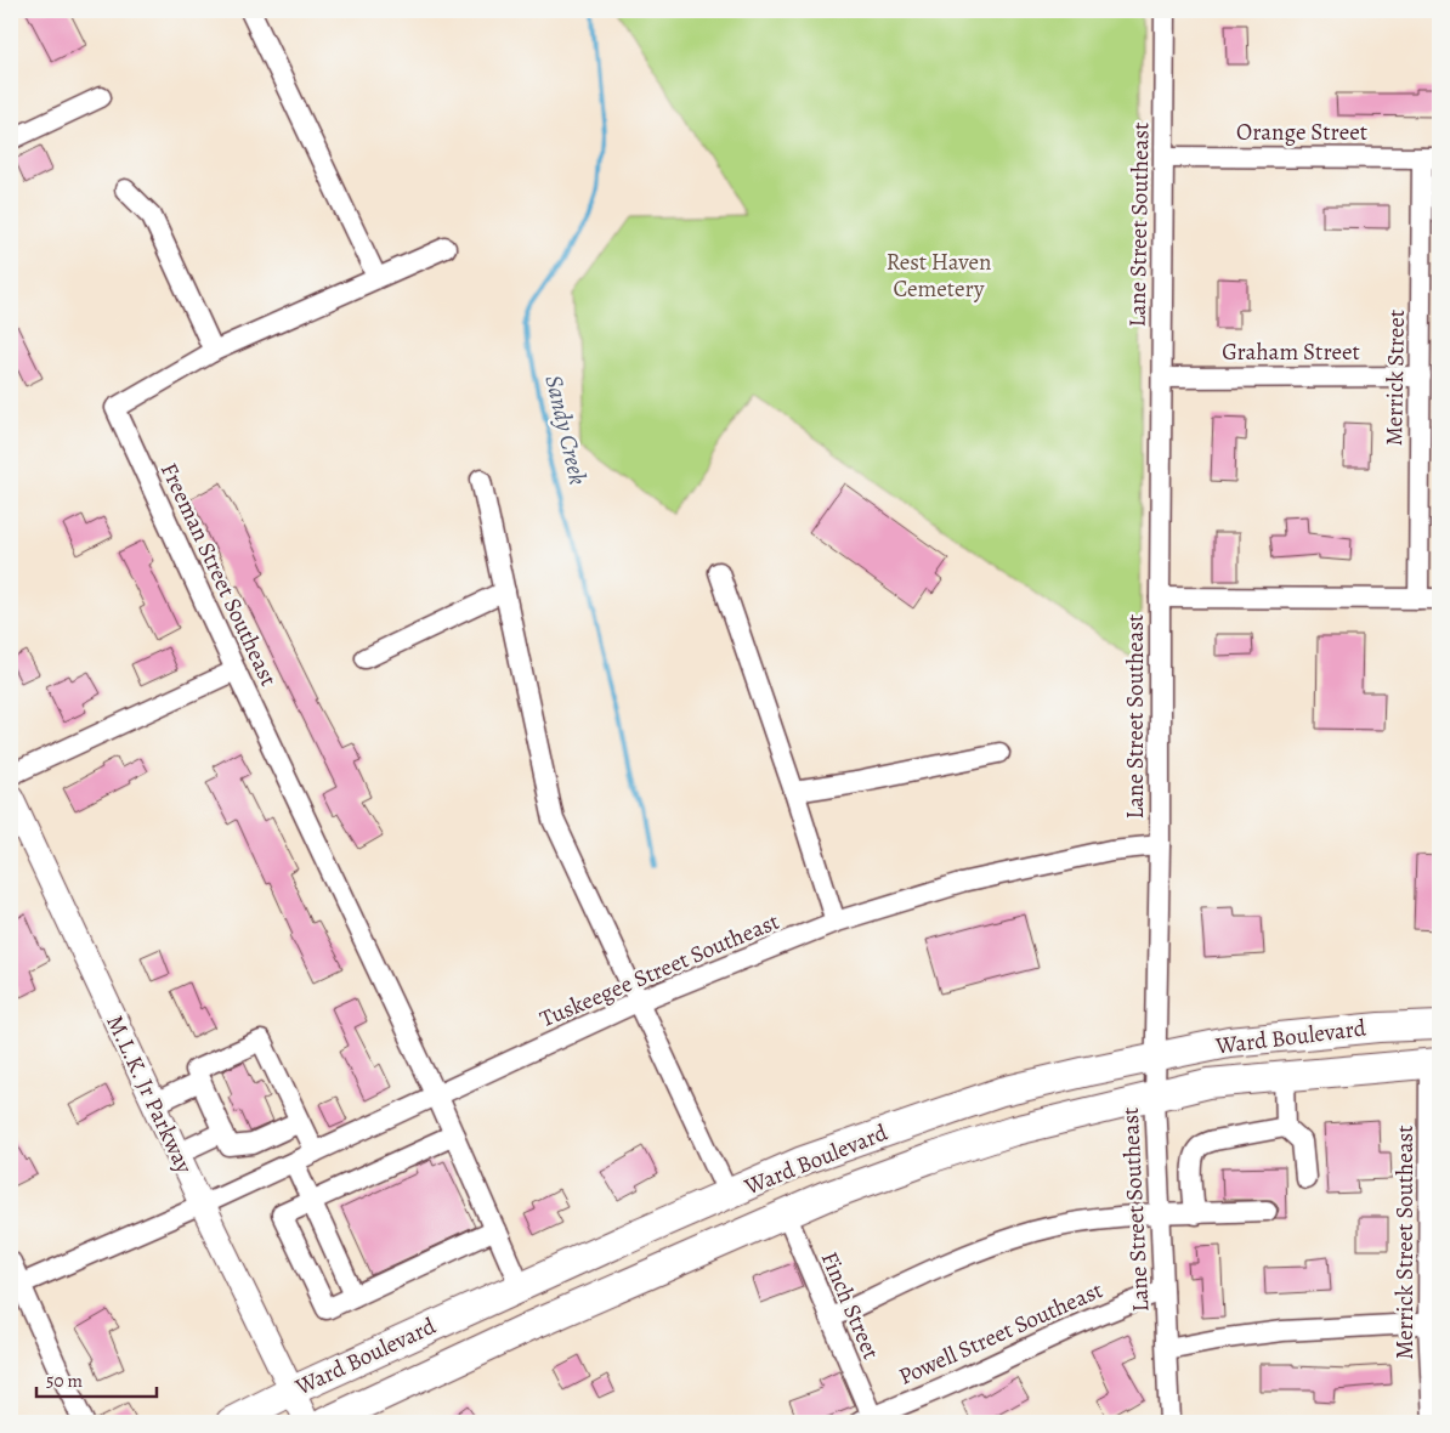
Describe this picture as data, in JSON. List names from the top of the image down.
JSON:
{
  "streets": {
    "highway": ["Ward Boulevard"],
    "main road": ["M.L.K. Jr Parkway"],
    "street": [
      "Orange Street",
      "Lane Street Southeast",
      "Graham Street",
      "Merrick Street",
      "Freeman Street Southeast",
      "Tuskeegee Street Southeast",
      "Merrick Street Southeast",
      "Finch Street",
      "Powell Street Southeast"
    ]
  },
  "crossings": [
    ["Orange Street", "Lane Street Southeast"],
    ["Orange Street", "Merrick Street"],
    ["Lane Street Southeast", "Graham Street"],
    ["Lane Street Southeast", "Tuskeegee Street Southeast"],
    ["Lane Street Southeast", "Ward Boulevard"],
    ["Lane Street Southeast", "Powell Street Southeast"],
    ["Graham Street", "Merrick Street"],
    ["Freeman Street Southeast", "Tuskeegee Street Southeast"],
    ["Freeman Street Southeast", "Ward Boulevard"],
    ["Tuskeegee Street Southeast", "M.L.K. Jr Parkway"],
    ["Ward Boulevard", "M.L.K. Jr Parkway"],
    ["Ward Boulevard", "Merrick Street Southeast"],
    ["Ward Boulevard", "Finch Street"],
    ["Finch Street", "Powell Street Southeast"]
  ],
  "water": ["Sandy Creek"],
  "parks": ["Rest Haven Cemetery"],
  "scale_bar": "50 m"
}
